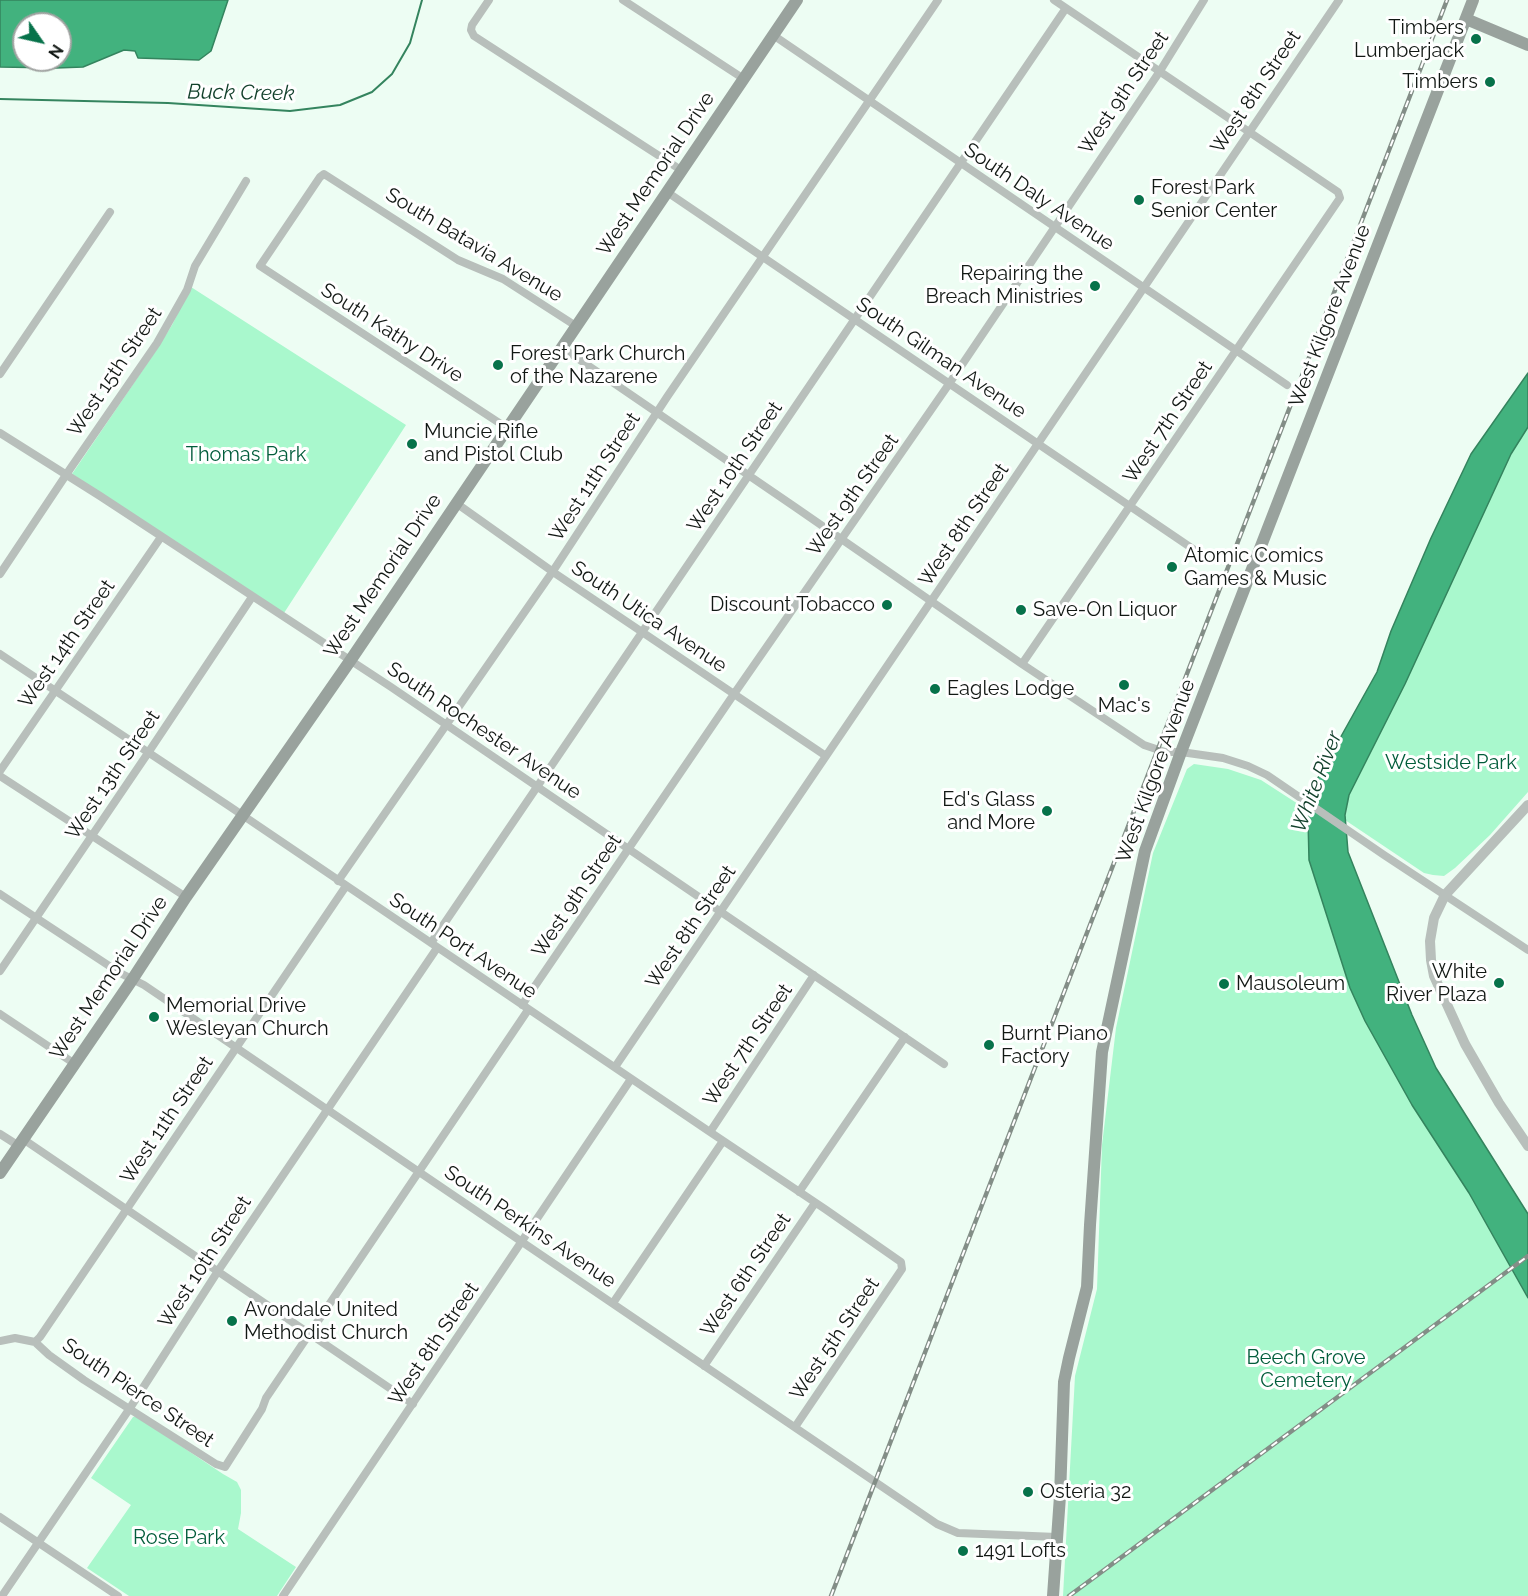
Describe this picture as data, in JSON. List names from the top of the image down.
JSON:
{
  "streets": {
    "main road": ["West Memorial Drive", "West Kilgore Avenue"],
    "street": [
      "West 8th Street",
      "West 9th Street",
      "South Daly Avenue",
      "South Batavia Avenue",
      "South Kathy Drive",
      "South Gilman Avenue",
      "West 15th Street",
      "West 7th Street",
      "West 10th Street",
      "West 11th Street",
      "South Utica Avenue",
      "West 14th Street",
      "South Rochester Avenue",
      "West 13th Street",
      "South Port Avenue",
      "South Perkins Avenue",
      "West 6th Street",
      "West 5th Street",
      "South Pierce Street"
    ]
  },
  "crossings": [
    ["West 8th Street", "South Daly Avenue"],
    ["West 8th Street", "South Gilman Avenue"],
    ["West 8th Street", "West 7th Street"],
    ["West 8th Street", "South Utica Avenue"],
    ["West 8th Street", "South Rochester Avenue"],
    ["West 8th Street", "South Port Avenue"],
    ["West 8th Street", "South Perkins Avenue"],
    ["West 9th Street", "South Daly Avenue"],
    ["West 9th Street", "South Gilman Avenue"],
    ["West 9th Street", "South Utica Avenue"],
    ["West 9th Street", "South Rochester Avenue"],
    ["West 9th Street", "South Port Avenue"],
    ["West 9th Street", "South Perkins Avenue"],
    ["West 9th Street", "South Pierce Street"],
    ["West Memorial Drive", "South Daly Avenue"],
    ["West Memorial Drive", "South Batavia Avenue"],
    ["West Memorial Drive", "South Kathy Drive"],
    ["West Memorial Drive", "South Gilman Avenue"],
    ["West Memorial Drive", "South Utica Avenue"],
    ["West Memorial Drive", "South Rochester Avenue"],
    ["West Memorial Drive", "South Port Avenue"],
    ["West Memorial Drive", "South Perkins Avenue"],
    ["South Daly Avenue", "West 7th Street"],
    ["South Daly Avenue", "West 10th Street"],
    ["South Daly Avenue", "West 11th Street"],
    ["South Batavia Avenue", "South Kathy Drive"],
    ["West Kilgore Avenue", "South Perkins Avenue"],
    ["South Gilman Avenue", "West 7th Street"],
    ["South Gilman Avenue", "West 10th Street"],
    ["South Gilman Avenue", "West 11th Street"],
    ["West 15th Street", "South Rochester Avenue"],
    ["West 7th Street", "South Rochester Avenue"],
    ["West 7th Street", "South Port Avenue"],
    ["West 10th Street", "South Utica Avenue"],
    ["West 10th Street", "South Rochester Avenue"],
    ["West 10th Street", "South Port Avenue"],
    ["West 10th Street", "South Perkins Avenue"],
    ["West 10th Street", "South Pierce Street"],
    ["West 11th Street", "South Utica Avenue"],
    ["West 11th Street", "South Rochester Avenue"],
    ["West 11th Street", "South Port Avenue"],
    ["West 11th Street", "South Perkins Avenue"],
    ["West 11th Street", "South Pierce Street"],
    ["West 14th Street", "South Rochester Avenue"],
    ["West 14th Street", "South Port Avenue"],
    ["South Rochester Avenue", "West 13th Street"],
    ["South Rochester Avenue", "West 6th Street"],
    ["West 13th Street", "South Port Avenue"],
    ["West 13th Street", "South Perkins Avenue"],
    ["South Port Avenue", "West 6th Street"],
    ["South Port Avenue", "West 5th Street"],
    ["South Perkins Avenue", "West 6th Street"],
    ["South Perkins Avenue", "West 5th Street"]
  ],
  "water": ["Buck Creek", "White River"],
  "parks": [
    "Thomas Park",
    "Westside Park",
    "Beech Grove Cemetery",
    "Rose Park"
  ],
  "places": [
    "Timbers Lumberjack",
    "Timbers",
    "Forest Park Senior Center",
    "Repairing the Breach Ministries",
    "Forest Park Church of the Nazarene",
    "Muncie Rifle and Pistol Club",
    "Atomic Comics Games & Music",
    "Discount Tobacco",
    "Save-On Liquor",
    "Mac's",
    "Eagles Lodge",
    "Ed's Glass and More",
    "White River Plaza",
    "Mausoleum",
    "Memorial Drive Wesleyan Church",
    "Burnt Piano Factory",
    "Avondale United Methodist Church",
    "Osteria 32",
    "1491 Lofts"
  ],
  "north": "bottom right"
}
